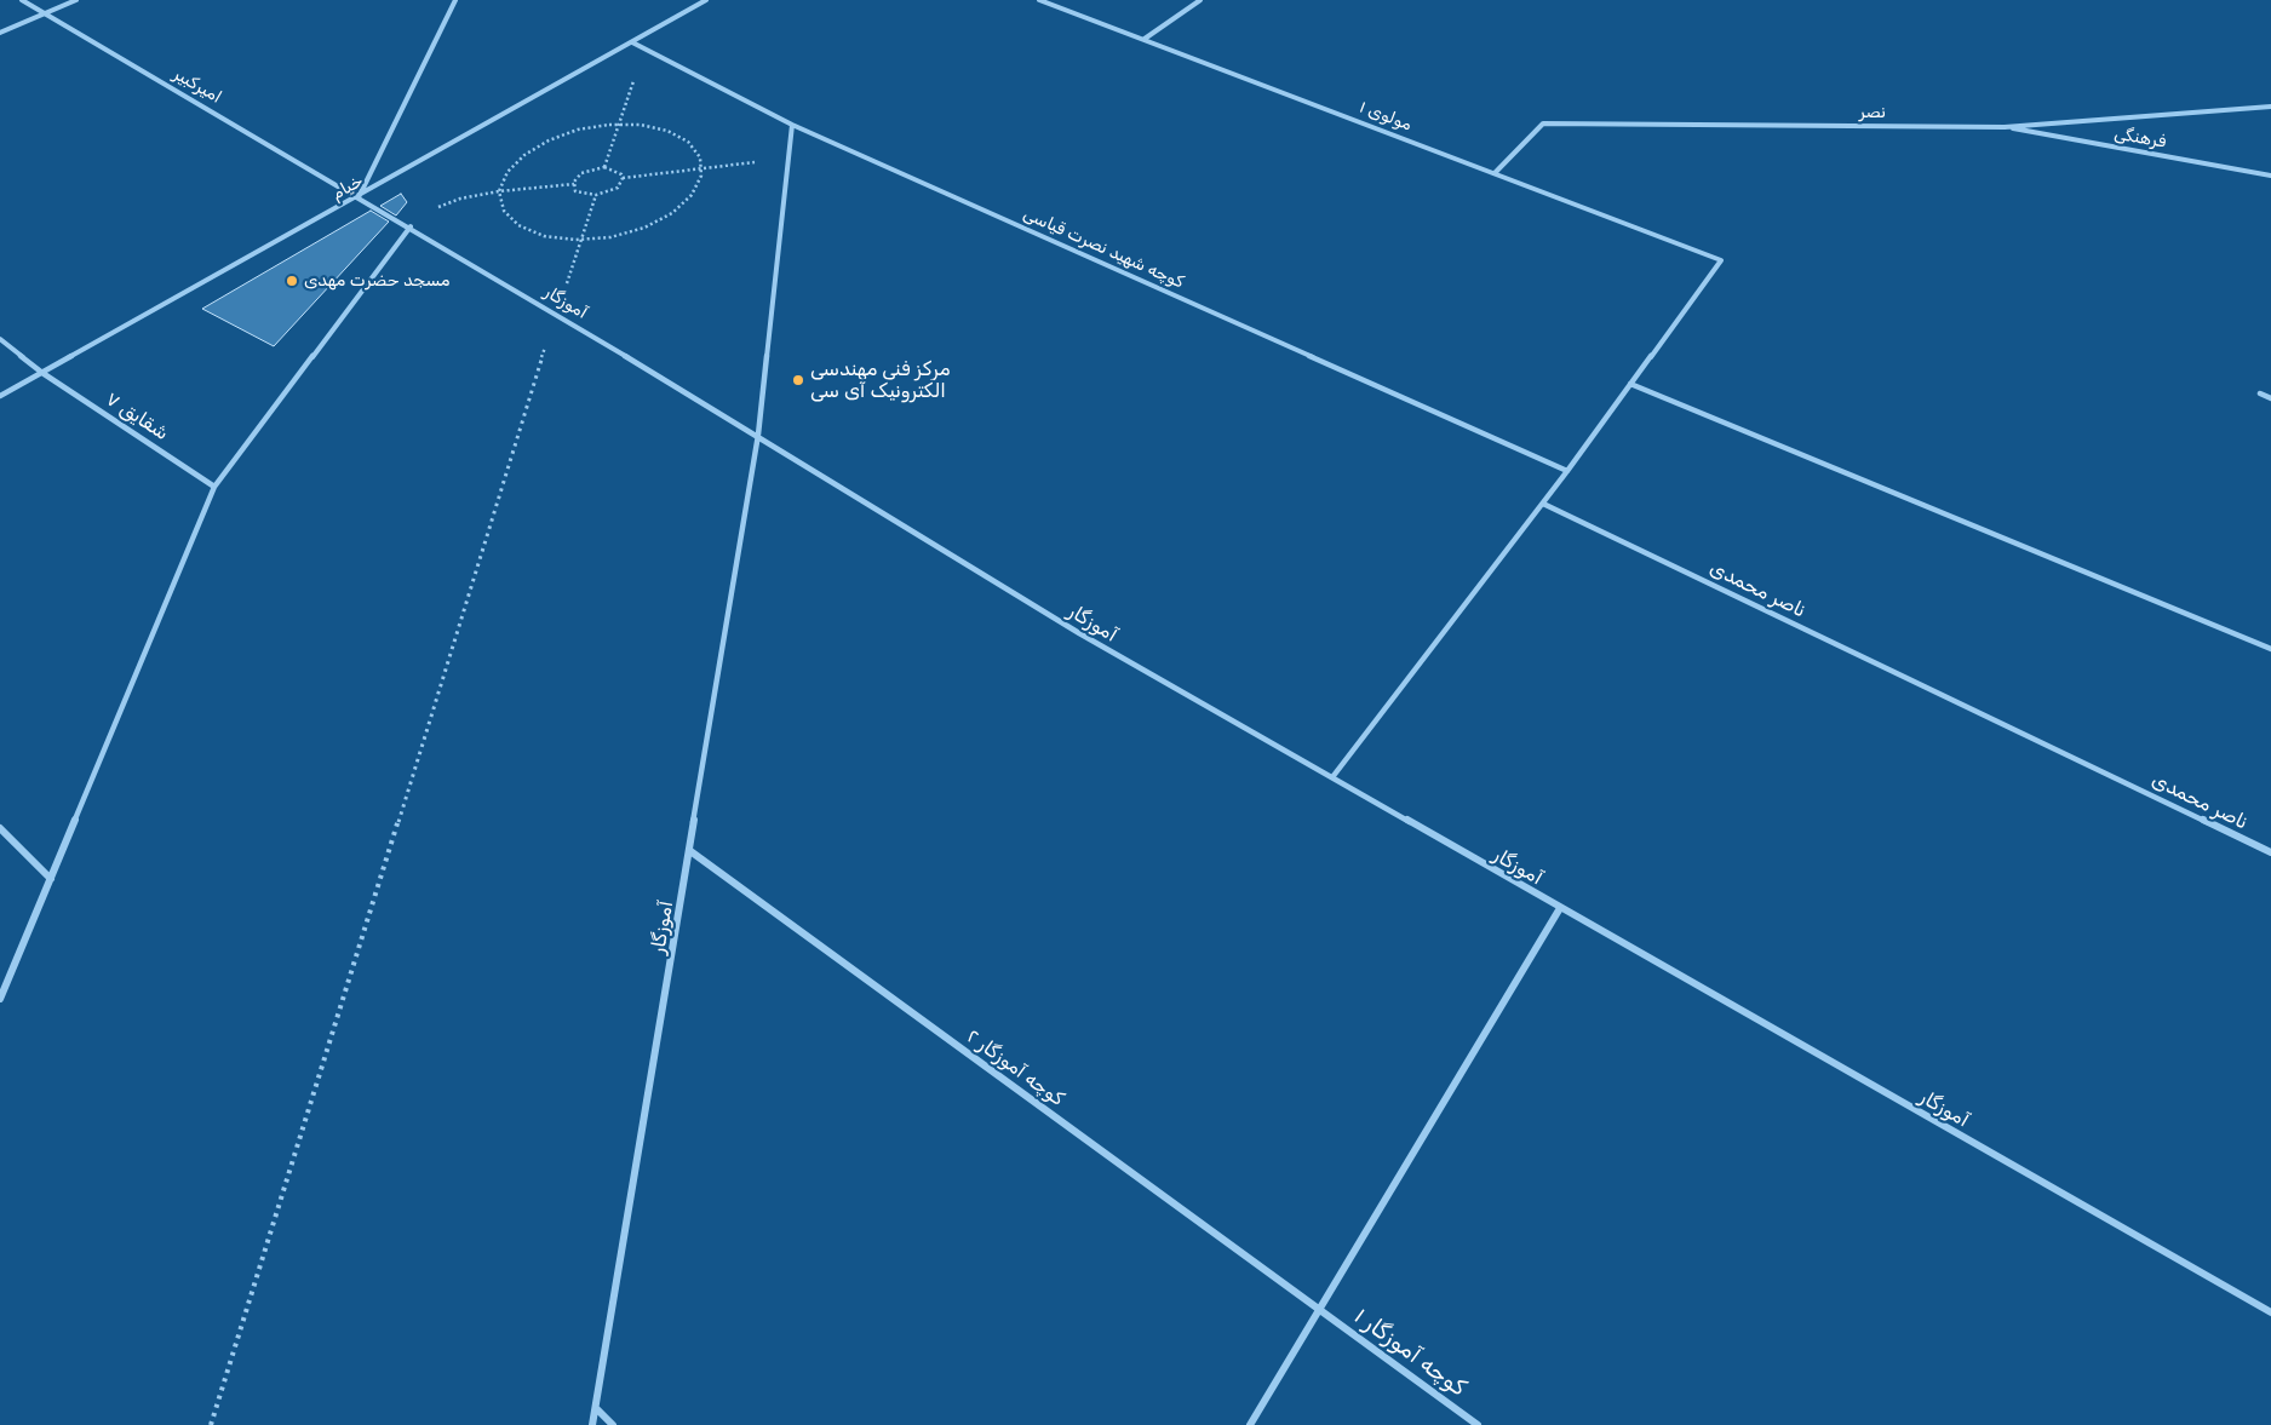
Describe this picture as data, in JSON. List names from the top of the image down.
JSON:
{
  "streets": {
    "street": [
      "امیرکبیر",
      "نصر",
      "مولوی ۱",
      "فرهنگی",
      "خیام",
      "کوچه شهید نصرت قیاسی",
      "آموزگار",
      "شقایق ۷",
      "ناصر محمدی",
      "کوچه آموزگار ۲",
      "کوچه آموزگار ۱"
    ]
  },
  "crossings": [
    ["امیرکبیر", "خیام"],
    ["امیرکبیر", "آموزگار"],
    ["نصر", "مولوی ۱"],
    ["نصر", "فرهنگی"],
    ["خیام", "کوچه شهید نصرت قیاسی"],
    ["خیام", "آموزگار"],
    ["خیام", "شقایق ۷"],
    ["کوچه شهید نصرت قیاسی", "آموزگار"],
    ["آموزگار", "کوچه آموزگار ۲"],
    ["کوچه آموزگار ۲", "کوچه آموزگار ۱"]
  ],
  "places": ["مسجد حضرت مهدی", "مرکز فنی مهندسی الکترونیک آی سی"]
}
